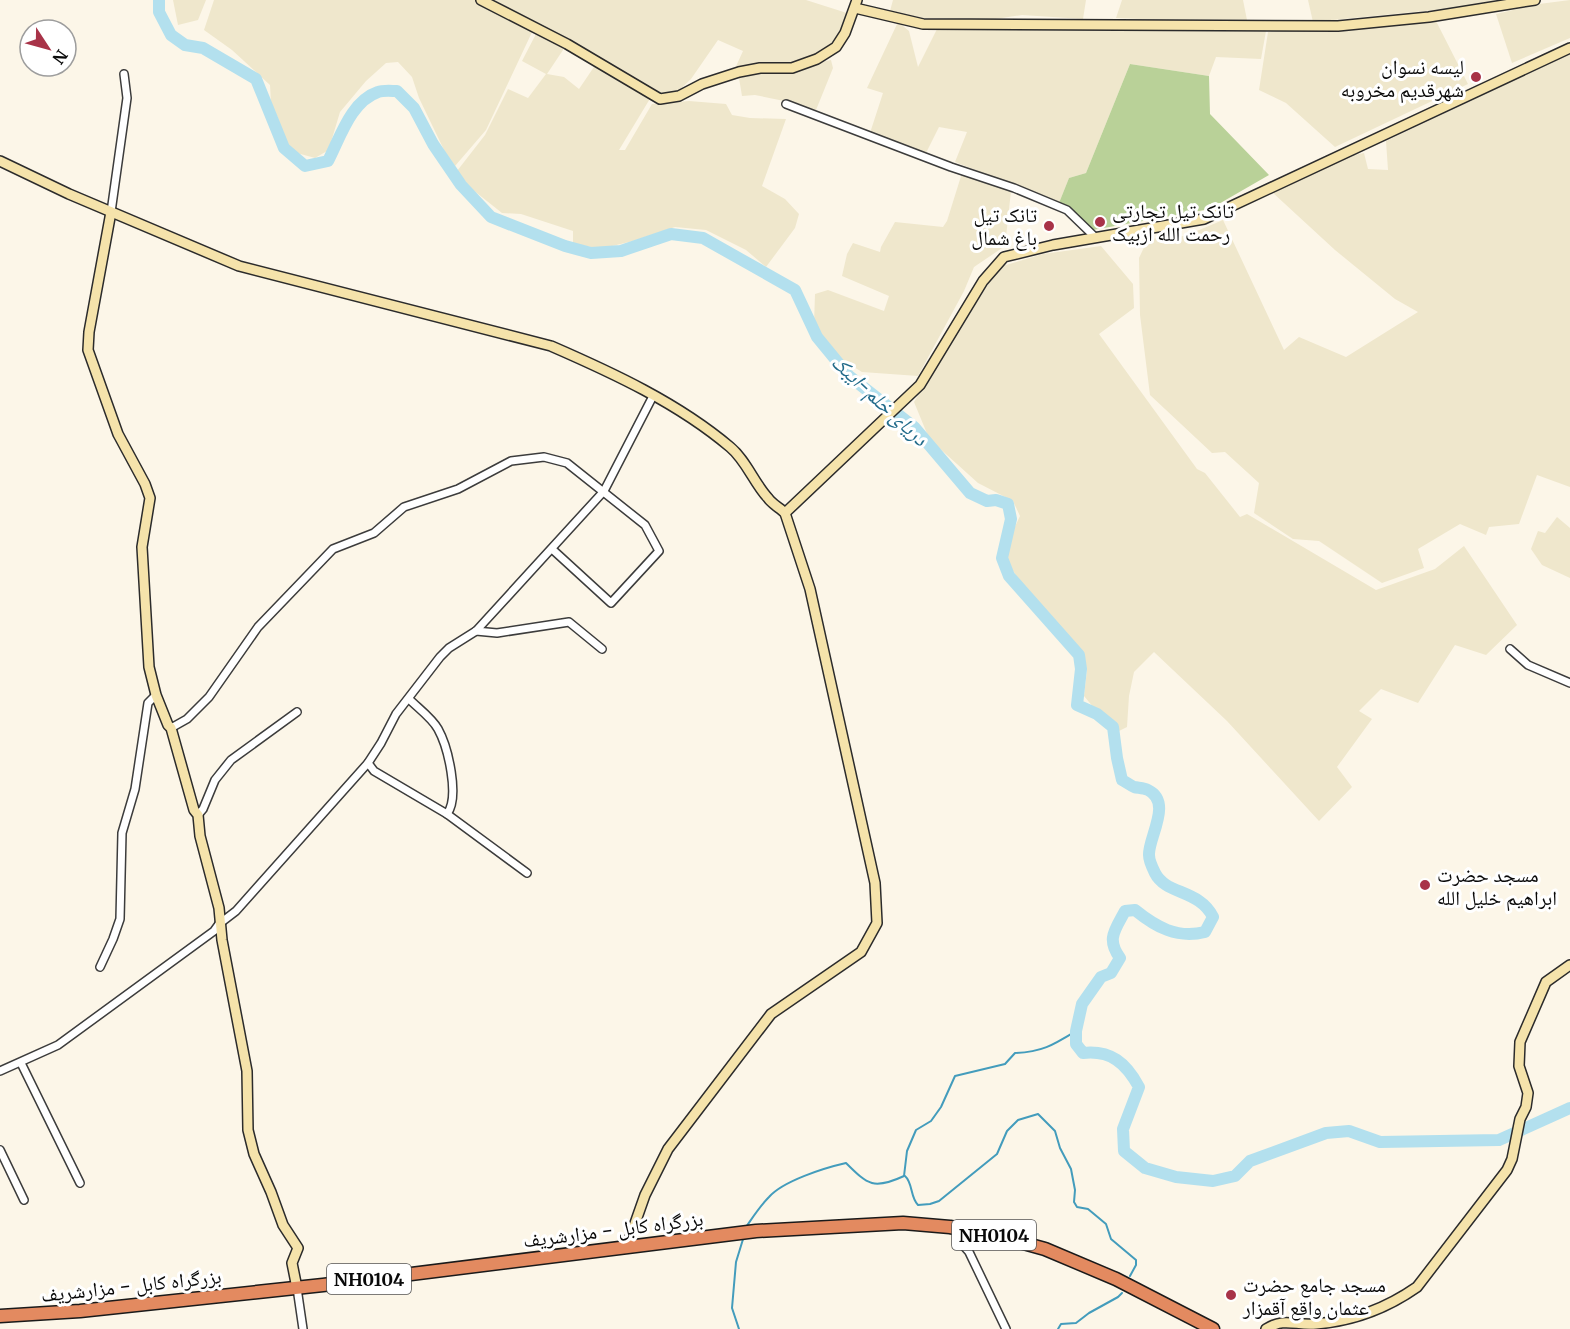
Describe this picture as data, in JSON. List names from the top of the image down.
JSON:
{
  "streets": {
    "highway": ["بزرگراه کابل - مزارشریف", "NH0104"]
  },
  "water": ["دریای خلم-ایبک"],
  "places": [
    "لیسه نسوان شهرقدیم مخروبه",
    "تانک تیل تجارتی رحمت الله ازبیک",
    "تانک تیل باغ شمال",
    "مسجد حضرت ابراهیم خلیل الله",
    "مسجد جامع حضرت عثمان واقع آقمزار"
  ],
  "north": "bottom right"
}
